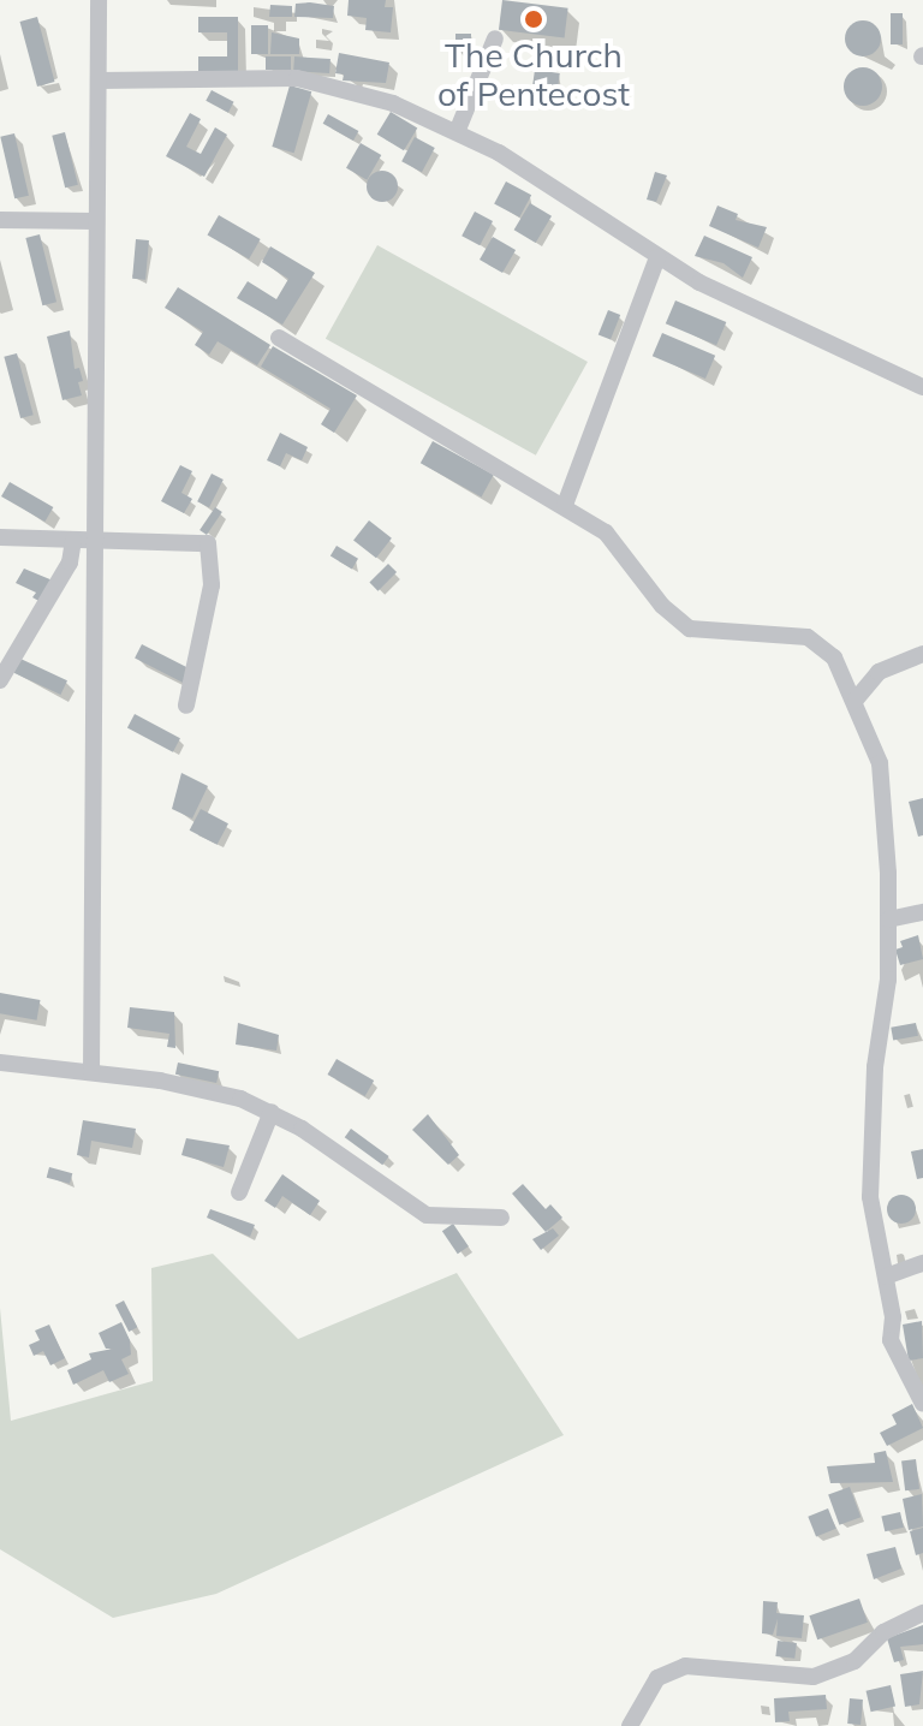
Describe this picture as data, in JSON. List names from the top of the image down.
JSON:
{
  "places": ["The Church of Pentecost"]
}
